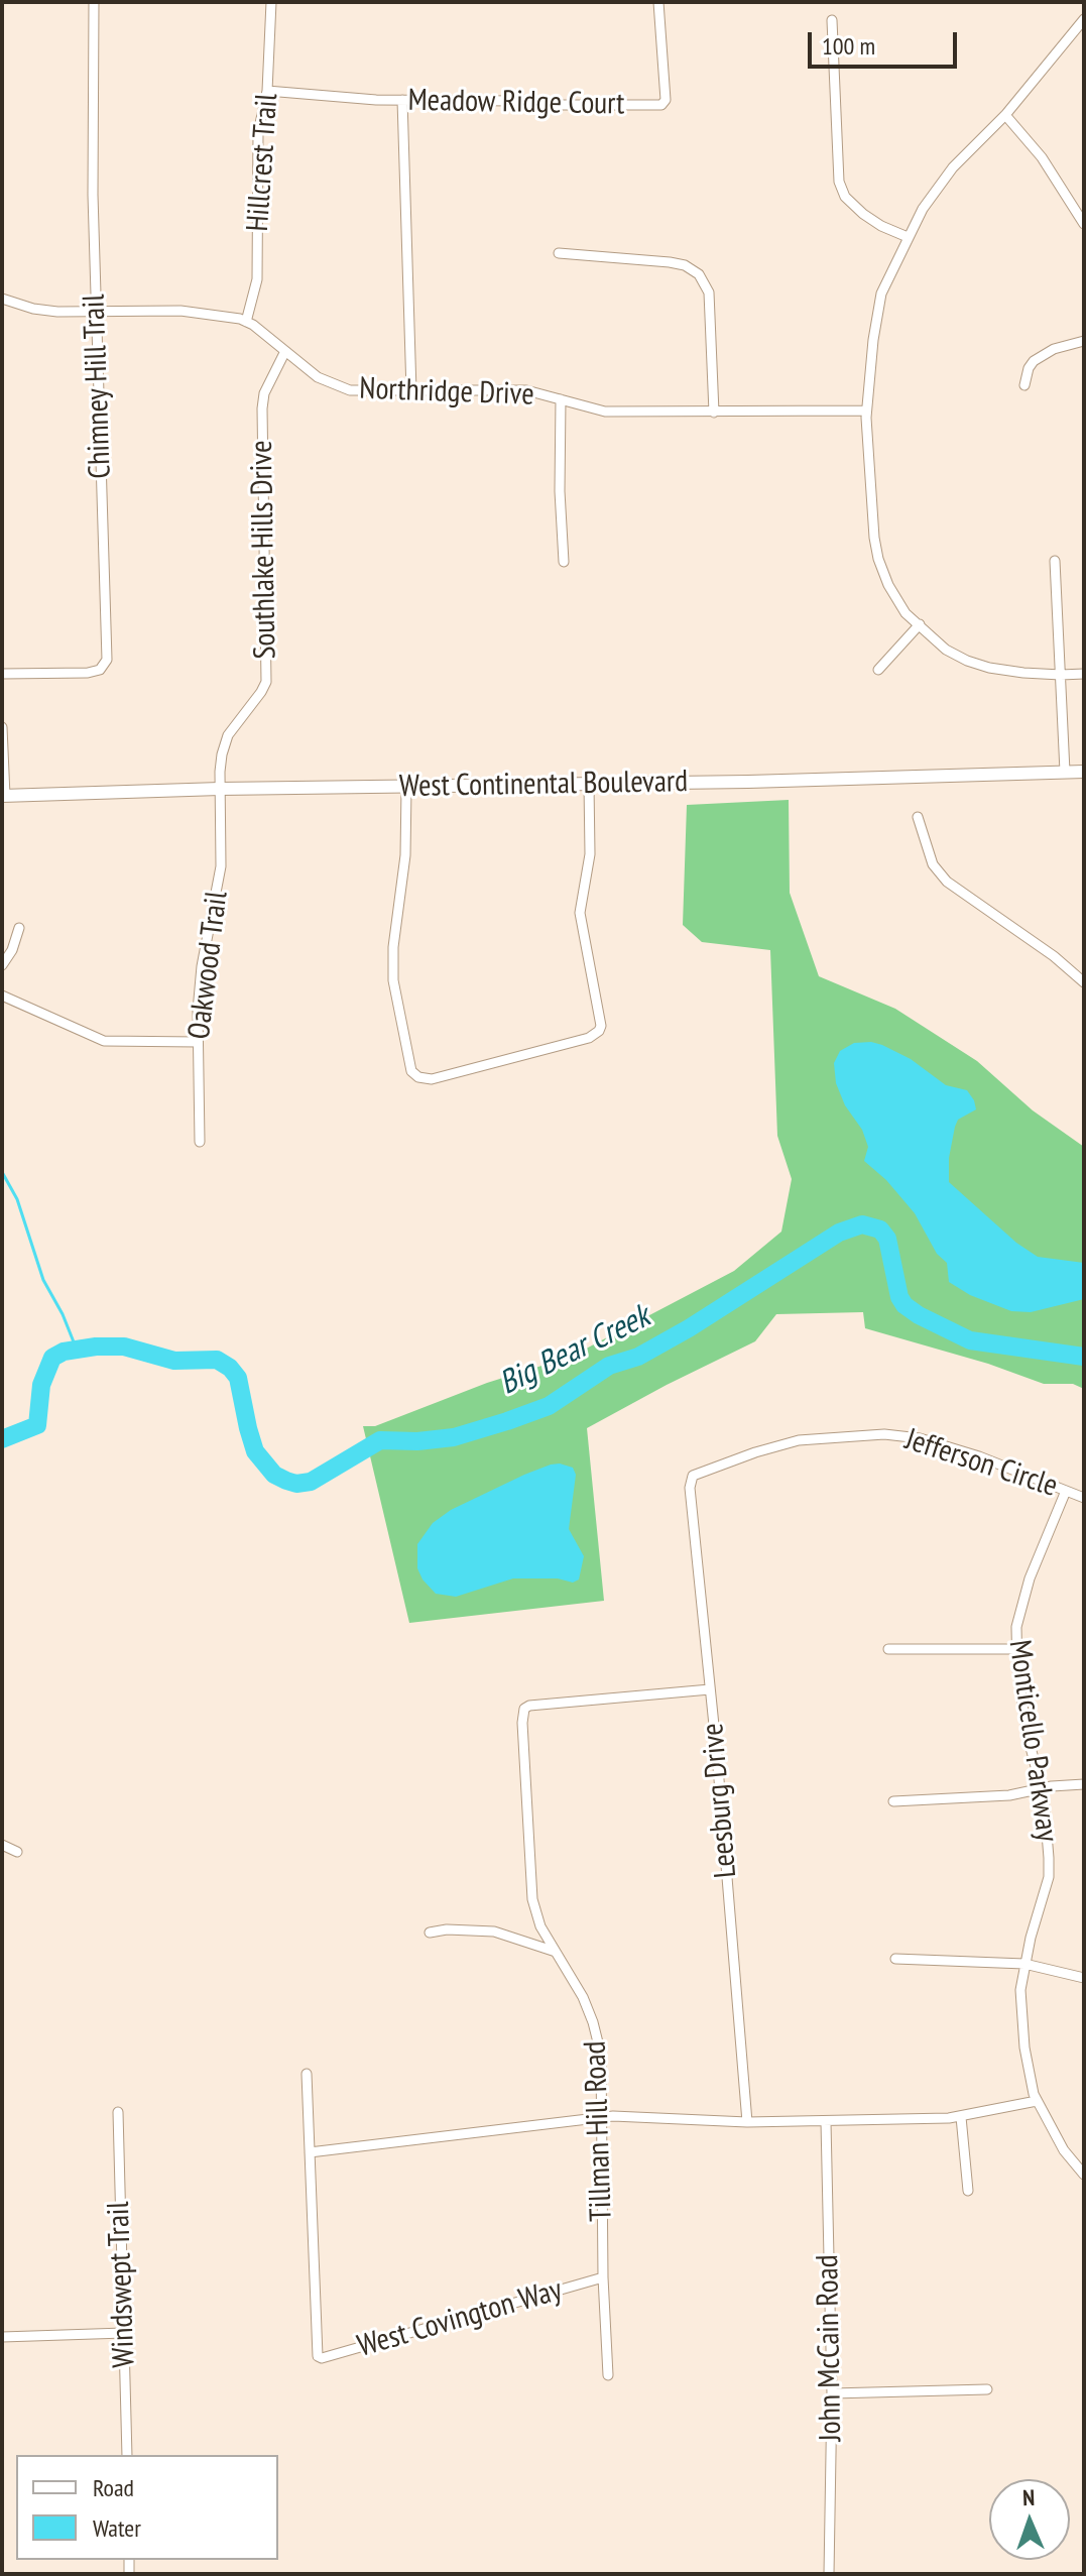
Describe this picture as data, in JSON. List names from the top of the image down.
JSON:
{
  "streets": {
    "main road": ["West Continental Boulevard"],
    "street": [
      "Meadow Ridge Court",
      "Hillcrest Trail",
      "Chimney Hill Trail",
      "Northridge Drive",
      "Southlake Hills Drive",
      "Oakwood Trail",
      "Jefferson Circle",
      "Monticello Parkway",
      "Leesburg Drive",
      "Tillman Hill Road",
      "Windswept Trail",
      "West Covington Way",
      "John McCain Road"
    ]
  },
  "crossings": [
    ["Meadow Ridge Court", "Hillcrest Trail"],
    ["Hillcrest Trail", "Northridge Drive"],
    ["Chimney Hill Trail", "Northridge Drive"],
    ["Northridge Drive", "Southlake Hills Drive"],
    ["Southlake Hills Drive", "West Continental Boulevard"],
    ["Southlake Hills Drive", "Oakwood Trail"],
    ["West Continental Boulevard", "Oakwood Trail"],
    ["Jefferson Circle", "Monticello Parkway"],
    ["Jefferson Circle", "Leesburg Drive"],
    ["Leesburg Drive", "Tillman Hill Road"],
    ["Tillman Hill Road", "West Covington Way"]
  ],
  "water": ["Big Bear Creek"],
  "legend": ["Road", "Water"],
  "scale_bar": "100 m",
  "north": "top"
}
